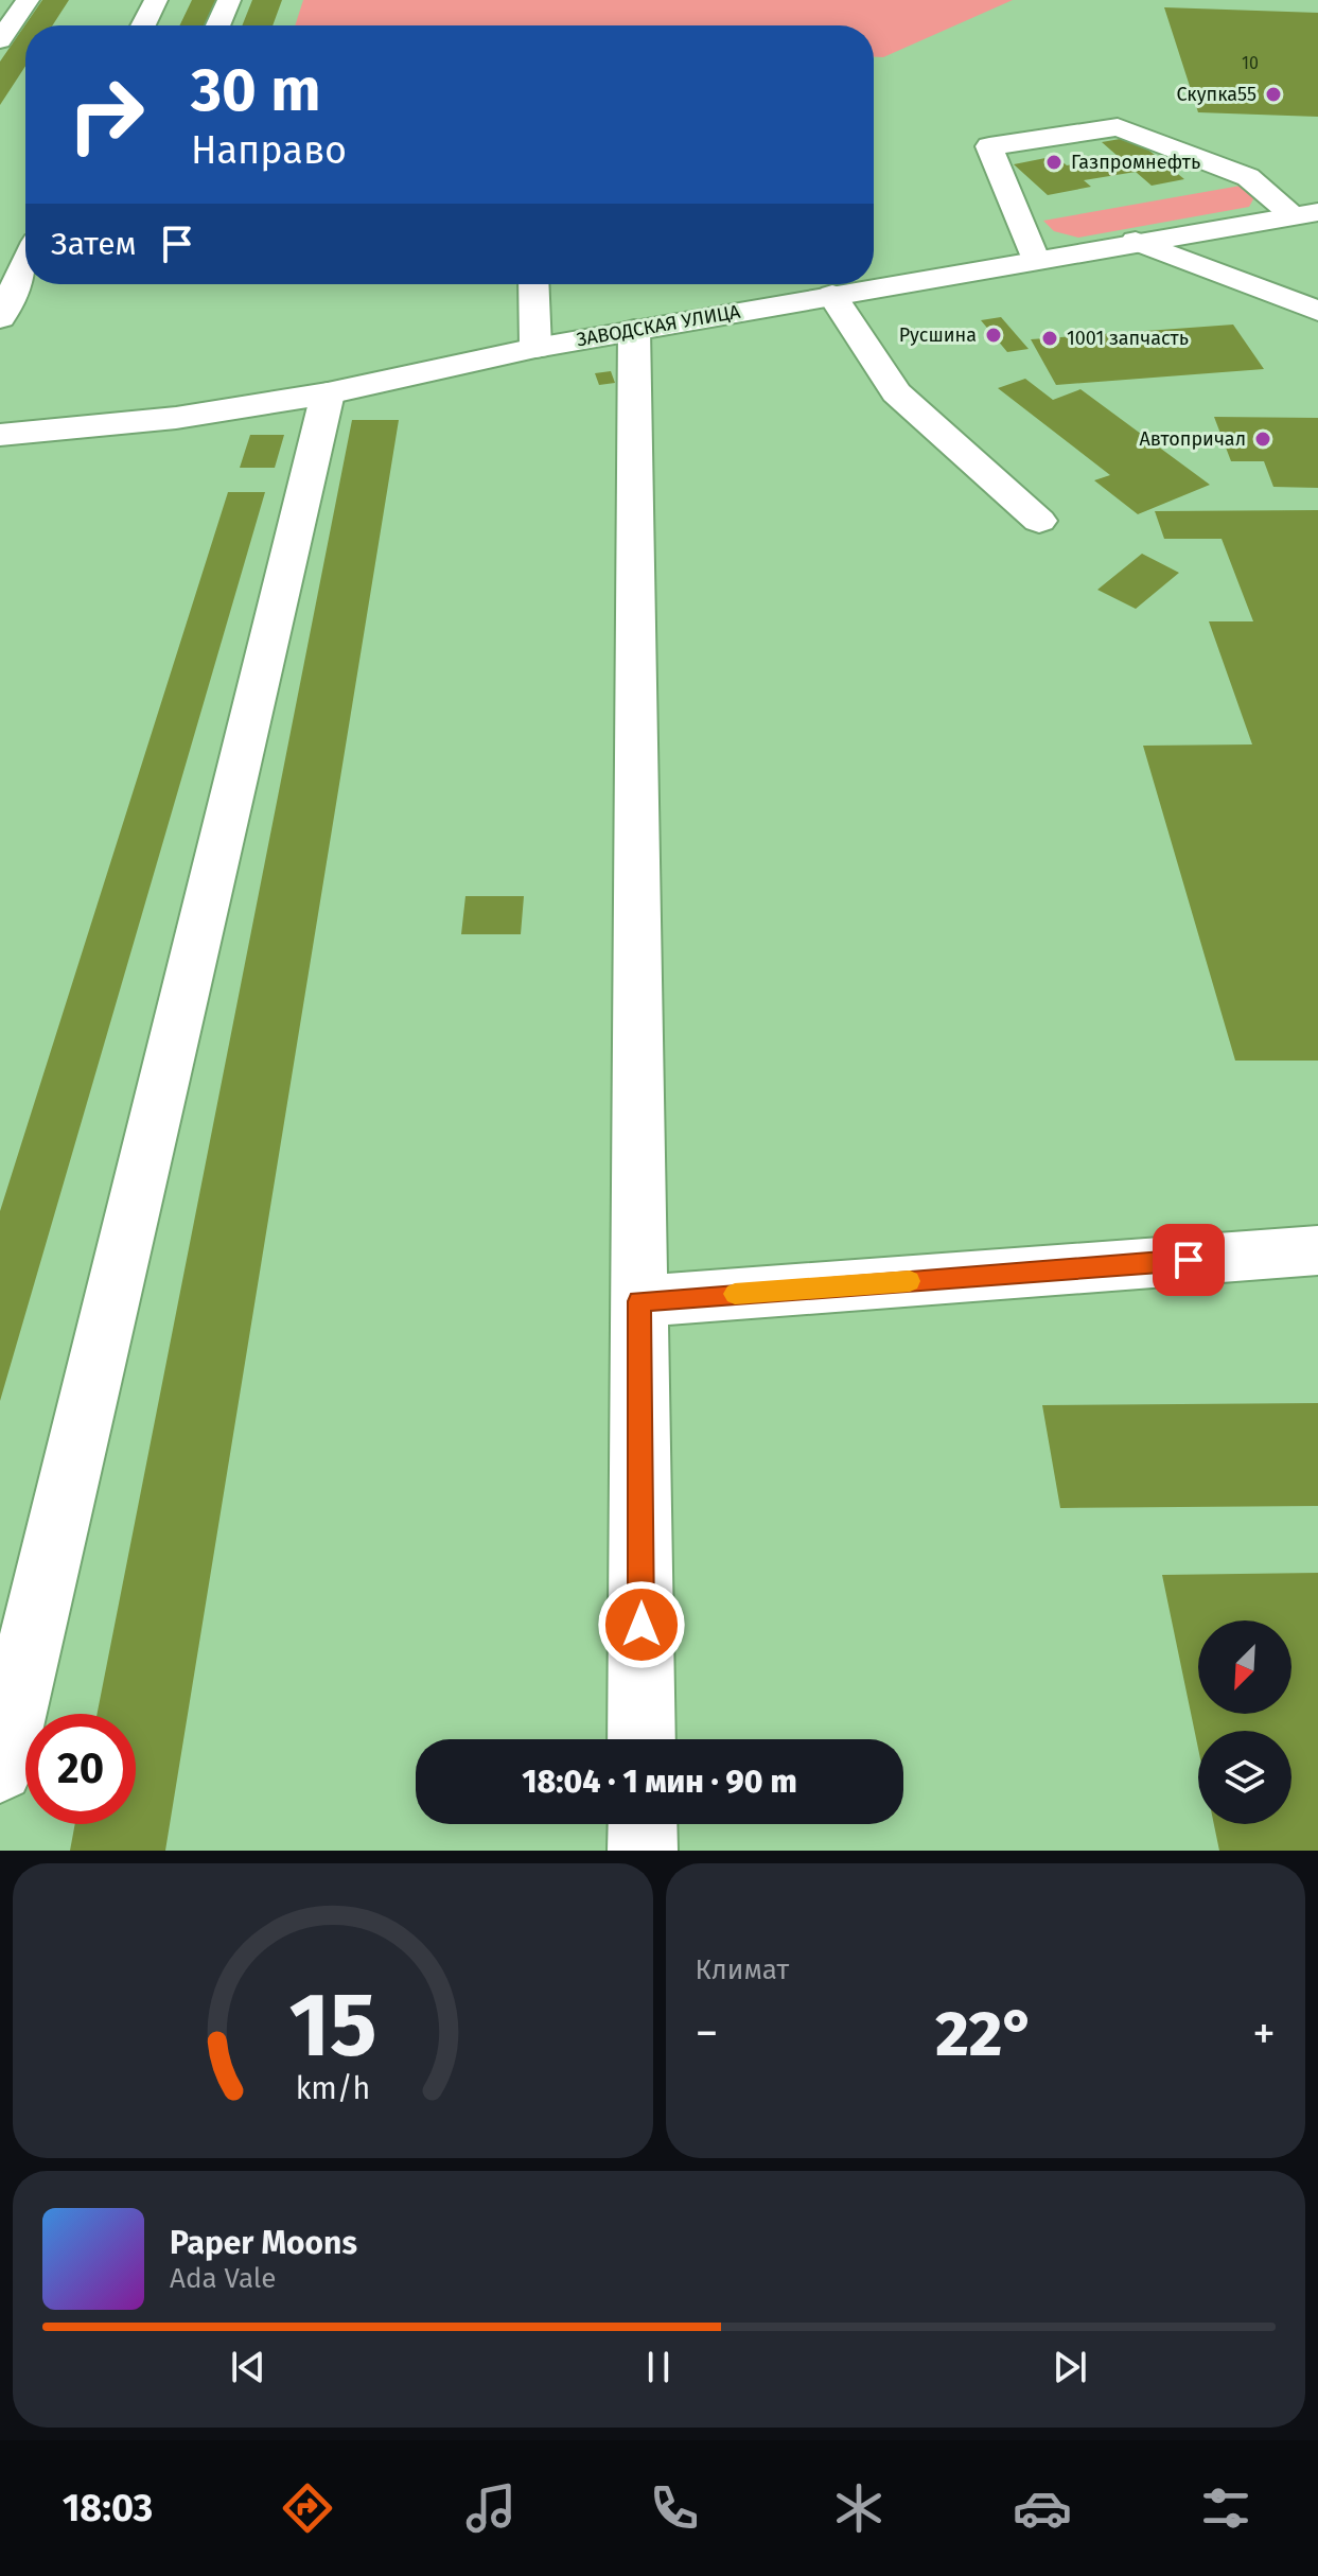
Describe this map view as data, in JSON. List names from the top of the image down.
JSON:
{
  "streets": {
    "main road": ["ЗАВОДСКАЯ УЛИЦА"]
  },
  "places": [
    "Скупка55",
    "Газпромнефть",
    "Русшина",
    "1001 запчасть",
    "Автопричал"
  ],
  "house_numbers": ["10"],
  "north": "bottom left",
  "page": {
    "turn": ["30 m", "Направо"],
    "then": "Затем",
    "limit": "20",
    "trip": "18:04 · 1 мин · 90 m",
    "tile": "Климат",
    "heat": ["−", "22°", "+"],
    "song": ["Paper Moons", "Ada Vale"],
    "tabs": "18:03",
    "gauge": ["15", "km/h"]
  }
}
